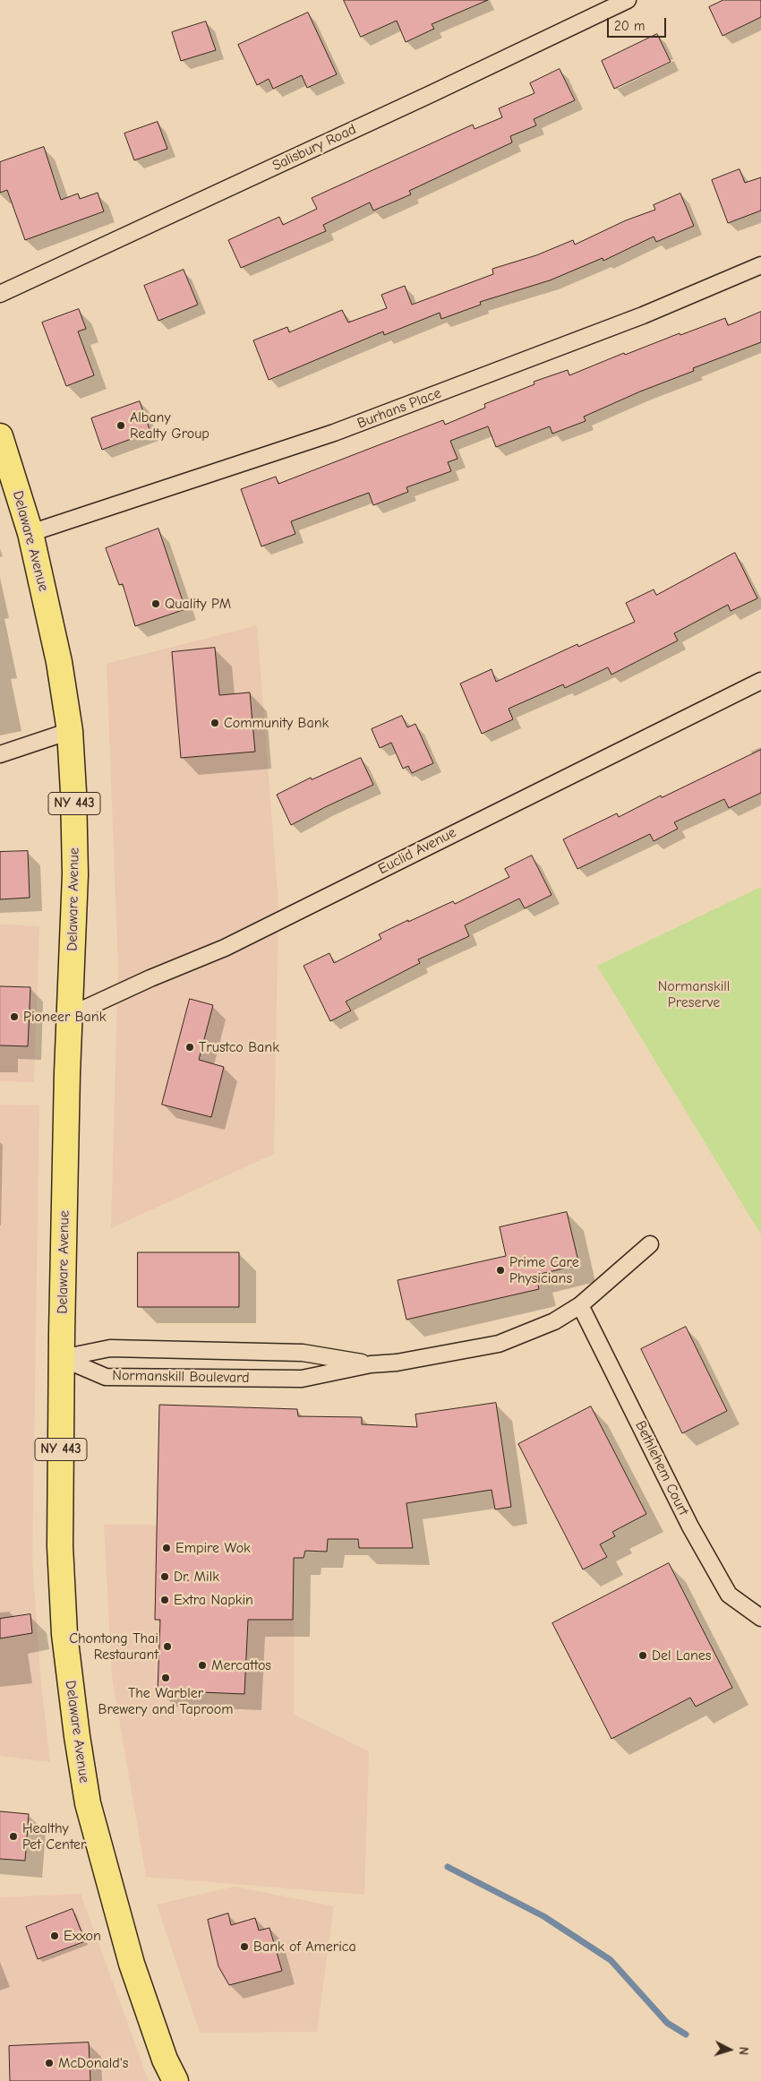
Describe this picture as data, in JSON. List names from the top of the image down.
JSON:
{
  "streets": {
    "main road": ["Delaware Avenue", "NY 443"],
    "street": [
      "Salisbury Road",
      "Burhans Place",
      "Euclid Avenue",
      "Normanskill Boulevard",
      "Bethlehem Court"
    ]
  },
  "crossings": [
    ["Burhans Place", "Delaware Avenue"],
    ["Delaware Avenue", "Euclid Avenue"],
    ["Delaware Avenue", "Normanskill Boulevard"],
    ["Normanskill Boulevard", "Bethlehem Court"]
  ],
  "parks": ["Normanskill Preserve"],
  "places": [
    "Albany Realty Group",
    "Quality PM",
    "Community Bank",
    "Pioneer Bank",
    "Trustco Bank",
    "Prime Care Physicians",
    "Empire Wok",
    "Dr. Milk",
    "Extra Napkin",
    "Chontong Thai Restaurant",
    "Del Lanes",
    "Mercattos",
    "The Warbler Brewery and Taproom",
    "Healthy Pet Center",
    "Exxon",
    "Bank of America",
    "McDonald's"
  ],
  "scale_bar": "20 m",
  "north": "right"
}
